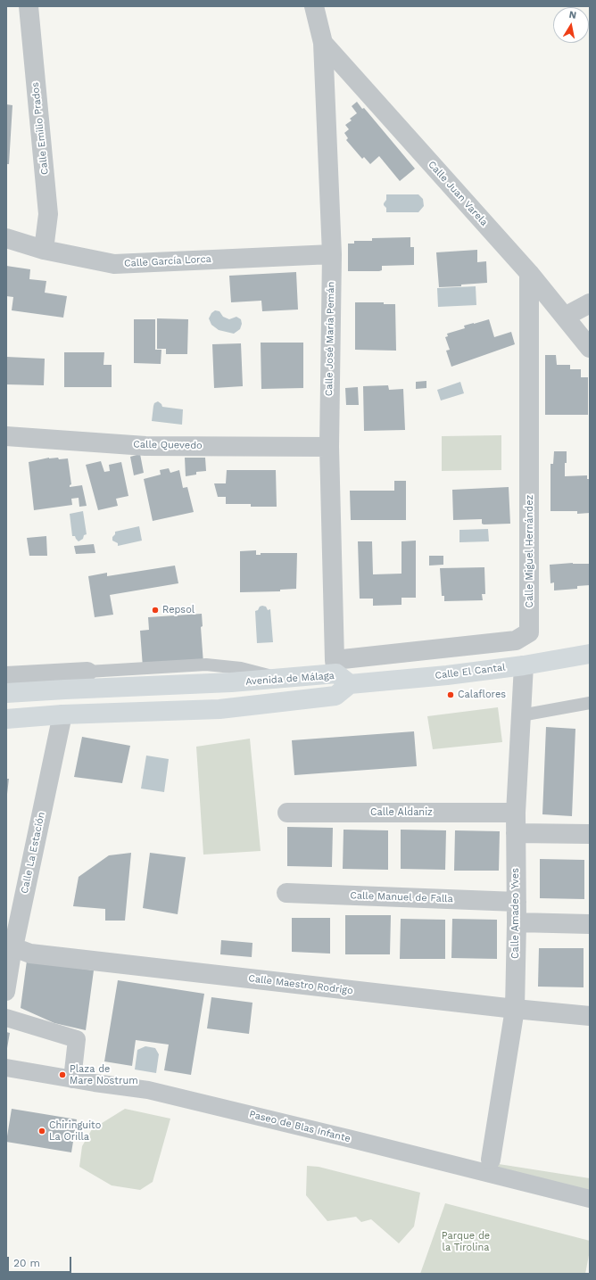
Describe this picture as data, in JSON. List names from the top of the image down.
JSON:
{
  "streets": {
    "main road": ["Calle El Cantal", "Avenida de Málaga"],
    "street": [
      "Calle Emilio Prados",
      "Calle Juan Varela",
      "Calle García Lorca",
      "Calle José María Pemán",
      "Calle Quevedo",
      "Calle Miguel Hernández",
      "Calle Aldaniz",
      "Calle La Estación",
      "Calle Manuel de Falla",
      "Calle Amadeo Yves",
      "Calle Maestro Rodrigo",
      "Paseo de Blas Infante"
    ]
  },
  "crossings": [
    ["Calle Emilio Prados", "Calle García Lorca"],
    ["Calle Juan Varela", "Calle José María Pemán"],
    ["Calle Juan Varela", "Calle Miguel Hernández"],
    ["Calle García Lorca", "Calle José María Pemán"],
    ["Calle José María Pemán", "Calle Quevedo"],
    ["Calle José María Pemán", "Calle Miguel Hernández"],
    ["Calle José María Pemán", "Calle El Cantal"],
    ["Calle José María Pemán", "Avenida de Málaga"],
    ["Calle Miguel Hernández", "Calle El Cantal"],
    ["Calle Miguel Hernández", "Avenida de Málaga"],
    ["Calle El Cantal", "Avenida de Málaga"],
    ["Calle El Cantal", "Calle Amadeo Yves"],
    ["Avenida de Málaga", "Calle La Estación"],
    ["Calle Aldaniz", "Calle Amadeo Yves"],
    ["Calle La Estación", "Calle Maestro Rodrigo"],
    ["Calle Manuel de Falla", "Calle Amadeo Yves"],
    ["Calle Amadeo Yves", "Calle Maestro Rodrigo"]
  ],
  "parks": ["Parque de la Tirolina"],
  "places": [
    "Repsol",
    "Calaflores",
    "Plaza de Mare Nostrum",
    "Chiringuito La Orilla"
  ],
  "scale_bar": "20 m",
  "north": "top"
}
